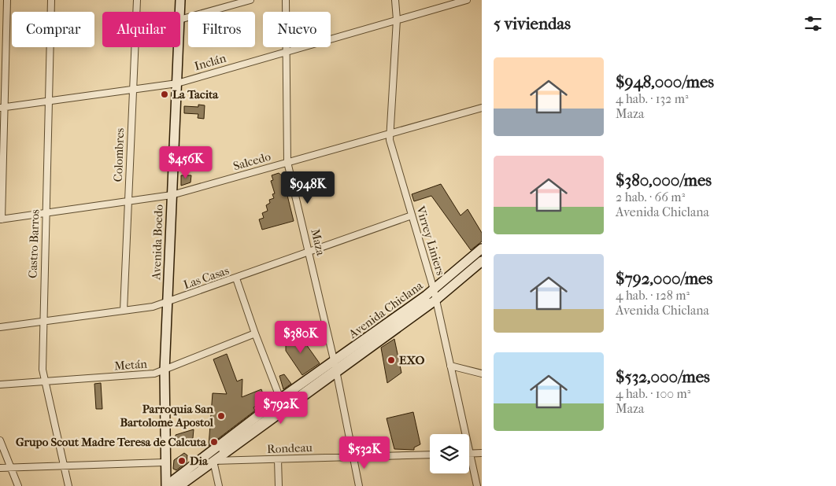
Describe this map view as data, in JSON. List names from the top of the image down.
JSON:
{
  "streets": {
    "main road": ["Avenida Boedo", "Avenida Chiclana"],
    "street": [
      "Inclán",
      "Colombres",
      "Salcedo",
      "Virrey Liniers",
      "Maza",
      "Castro Barros",
      "Las Casas",
      "Metán",
      "Rondeau"
    ]
  },
  "crossings": [
    ["Inclán", "Colombres"],
    ["Inclán", "Virrey Liniers"],
    ["Inclán", "Avenida Boedo"],
    ["Inclán", "Maza"],
    ["Inclán", "Castro Barros"],
    ["Colombres", "Salcedo"],
    ["Colombres", "Las Casas"],
    ["Salcedo", "Virrey Liniers"],
    ["Salcedo", "Avenida Boedo"],
    ["Salcedo", "Maza"],
    ["Salcedo", "Castro Barros"],
    ["Virrey Liniers", "Las Casas"],
    ["Virrey Liniers", "Avenida Chiclana"],
    ["Avenida Boedo", "Las Casas"],
    ["Avenida Boedo", "Metán"],
    ["Maza", "Las Casas"],
    ["Maza", "Avenida Chiclana"],
    ["Maza", "Rondeau"],
    ["Castro Barros", "Las Casas"],
    ["Castro Barros", "Metán"],
    ["Avenida Chiclana", "Rondeau"]
  ],
  "places": [
    "La Tacita",
    "EXO",
    "Parroquia San Bartolome Apostol",
    "Grupo Scout Madre Teresa de Calcuta",
    "Dia"
  ],
  "page": {
    "heading": "5 viviendas",
    "chip": [
      "Comprar",
      "Alquilar",
      "Filtros",
      "Nuevo"
    ],
    "list": [
      {
        "name": "$948,000/mes",
        "note": "4 hab. · 132 m² · Maza"
      },
      {
        "name": "$380,000/mes",
        "note": "2 hab. · 66 m² · Avenida Chiclana"
      },
      {
        "name": "$792,000/mes",
        "note": "4 hab. · 128 m² · Avenida Chiclana"
      },
      {
        "name": "$532,000/mes",
        "note": "4 hab. · 100 m² · Maza"
      }
    ],
    "price": [
      "$456K",
      "$948K",
      "$380K",
      "$792K",
      "$532K"
    ]
  }
}
